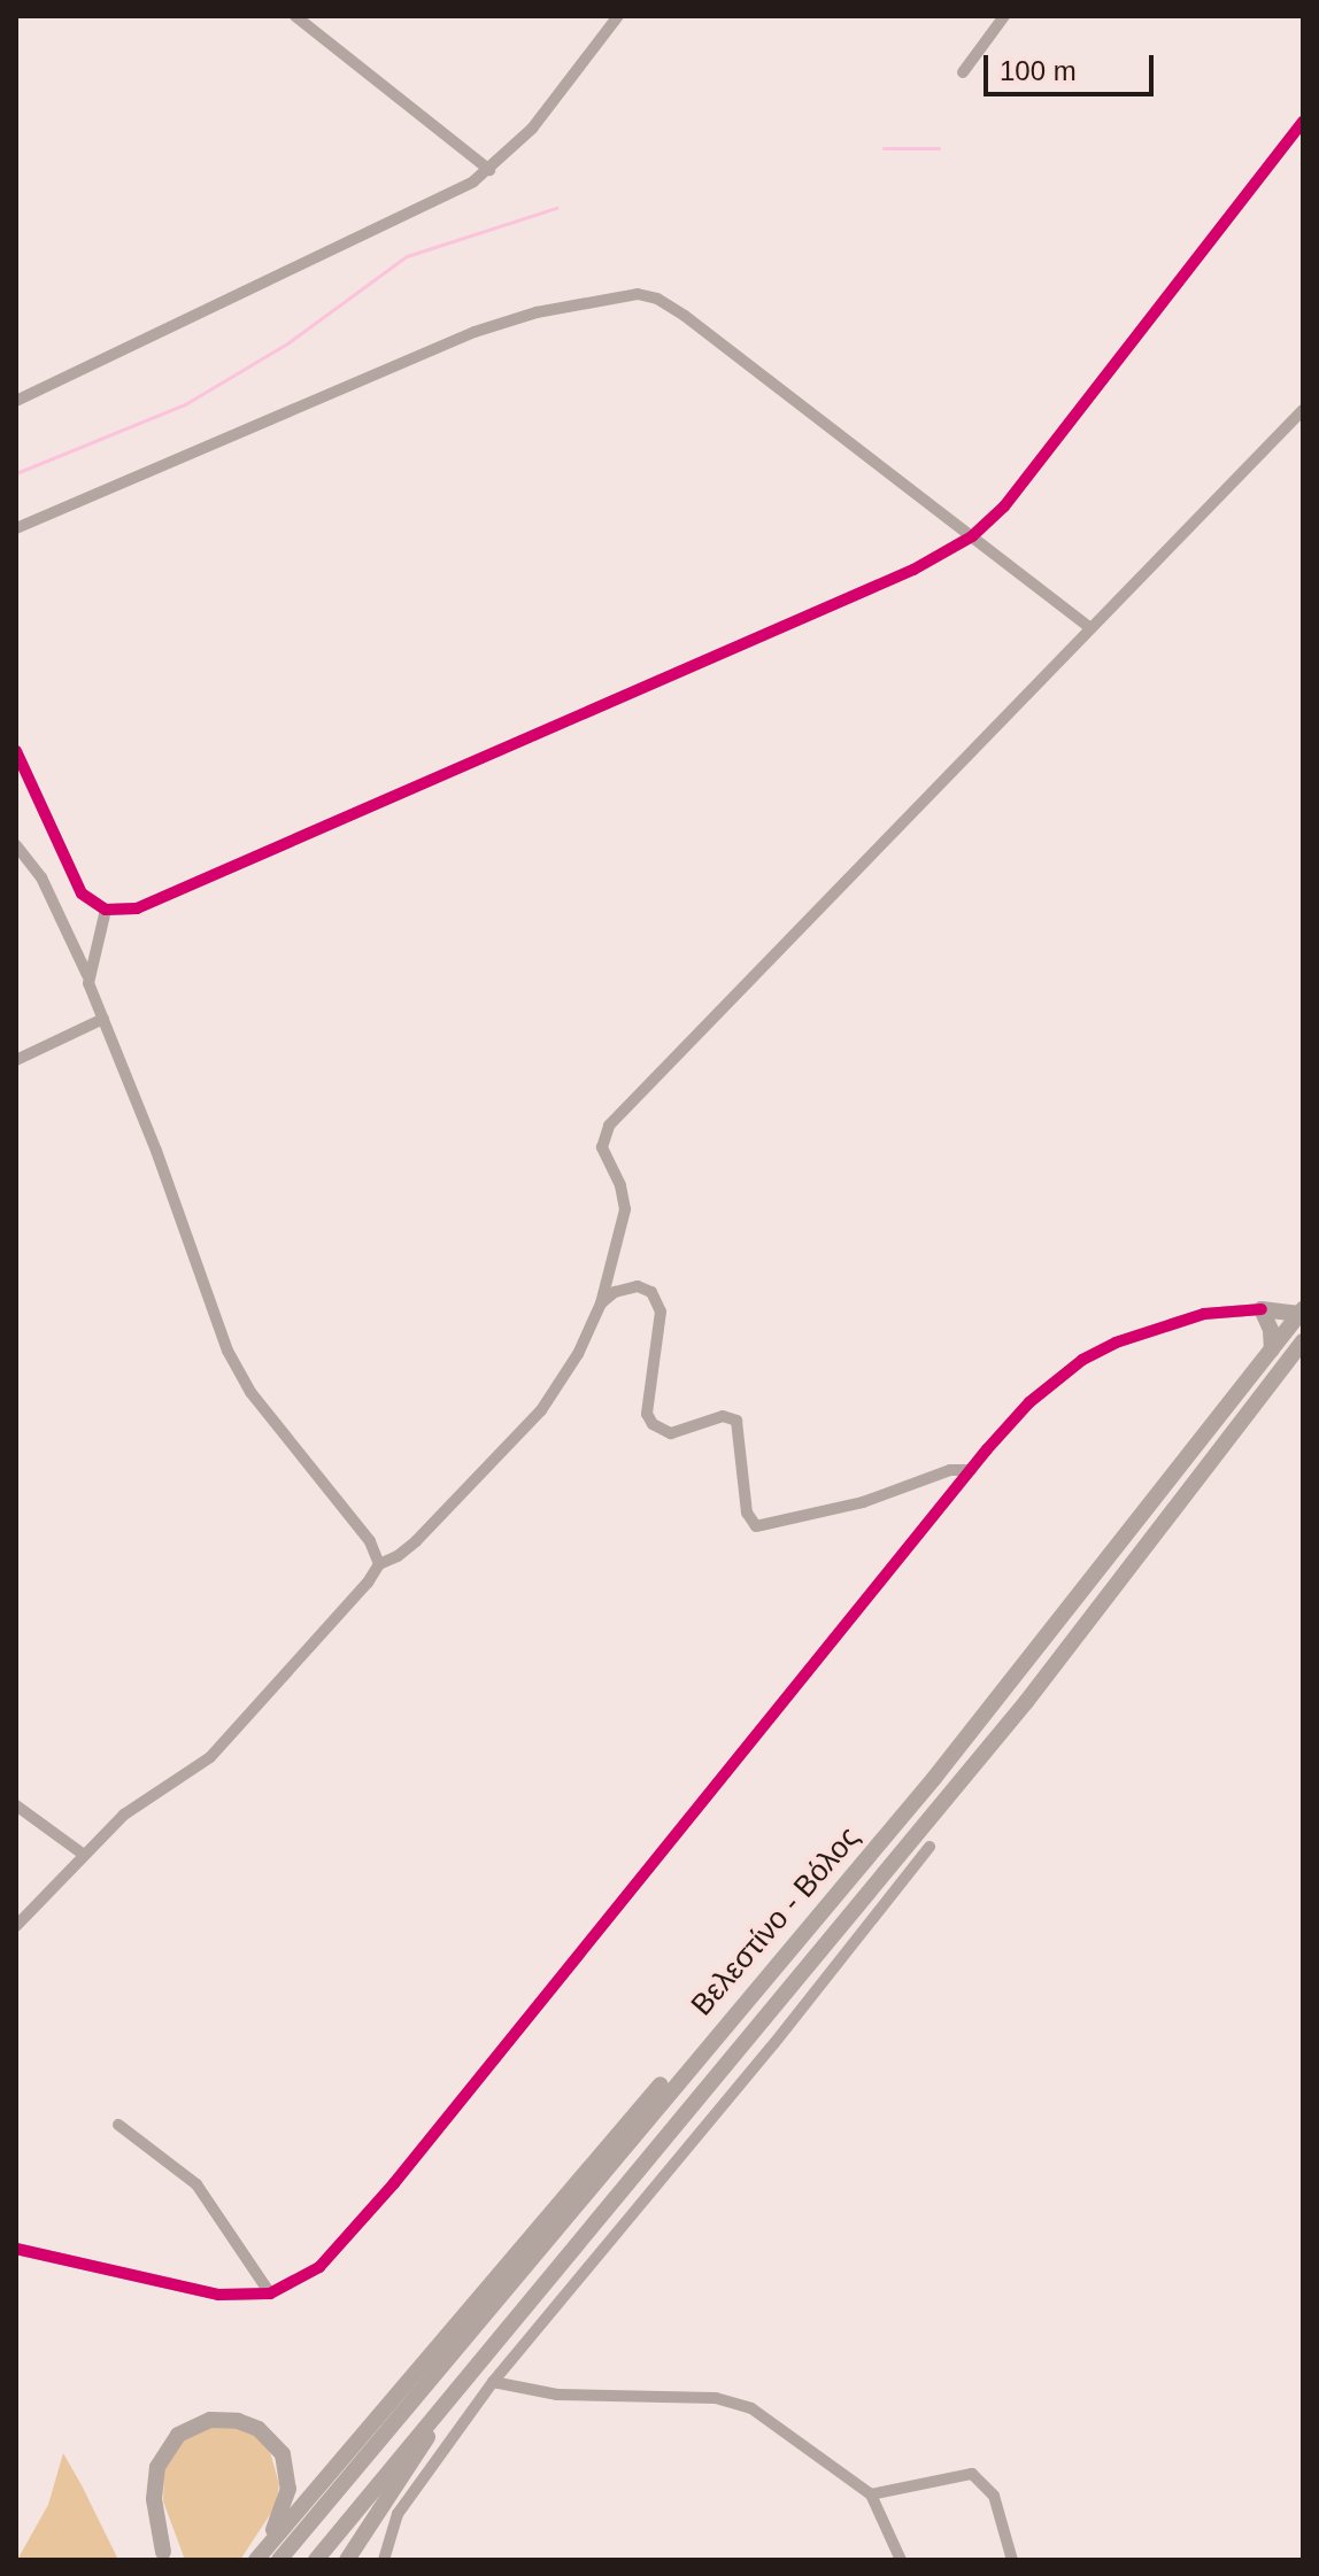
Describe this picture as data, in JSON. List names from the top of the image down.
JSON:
{
  "streets": {
    "highway": ["Βελεστίνο - Βόλος"]
  },
  "scale_bar": "100 m"
}
